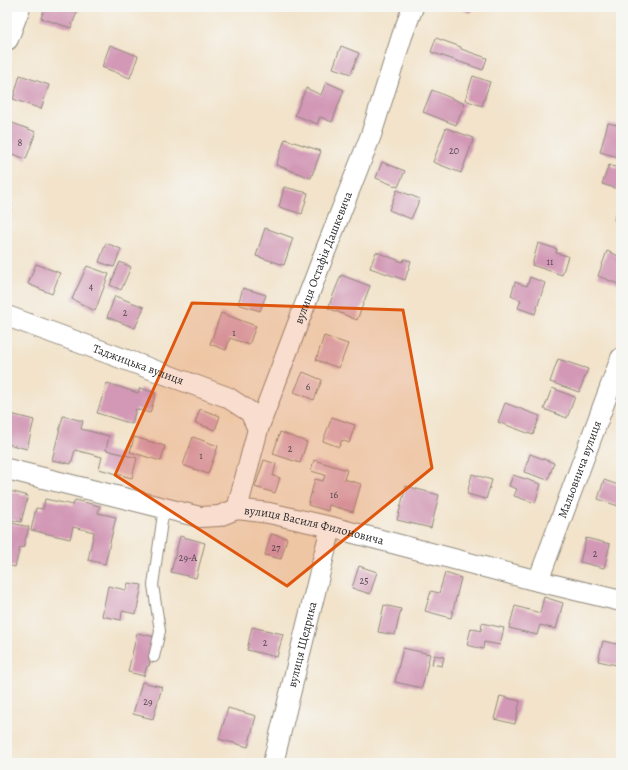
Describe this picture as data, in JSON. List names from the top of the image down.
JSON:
{
  "streets": {
    "street": [
      "вулиця Остафія Дашкевича",
      "Таджицька вулиця",
      "Мальовнича вулиця",
      "вулиця Василя Филоновича",
      "вулиця Щедрика"
    ]
  },
  "crossings": [
    ["вулиця Остафія Дашкевича", "Таджицька вулиця"],
    ["вулиця Остафія Дашкевича", "вулиця Василя Филоновича"],
    ["Мальовнича вулиця", "вулиця Василя Филоновича"],
    ["вулиця Василя Филоновича", "вулиця Щедрика"]
  ],
  "house_numbers": [
    "8",
    "20",
    "11",
    "4",
    "2",
    "1",
    "6",
    "2",
    "1",
    "16",
    "27",
    "2",
    "29-А",
    "25",
    "2",
    "29"
  ]
}
